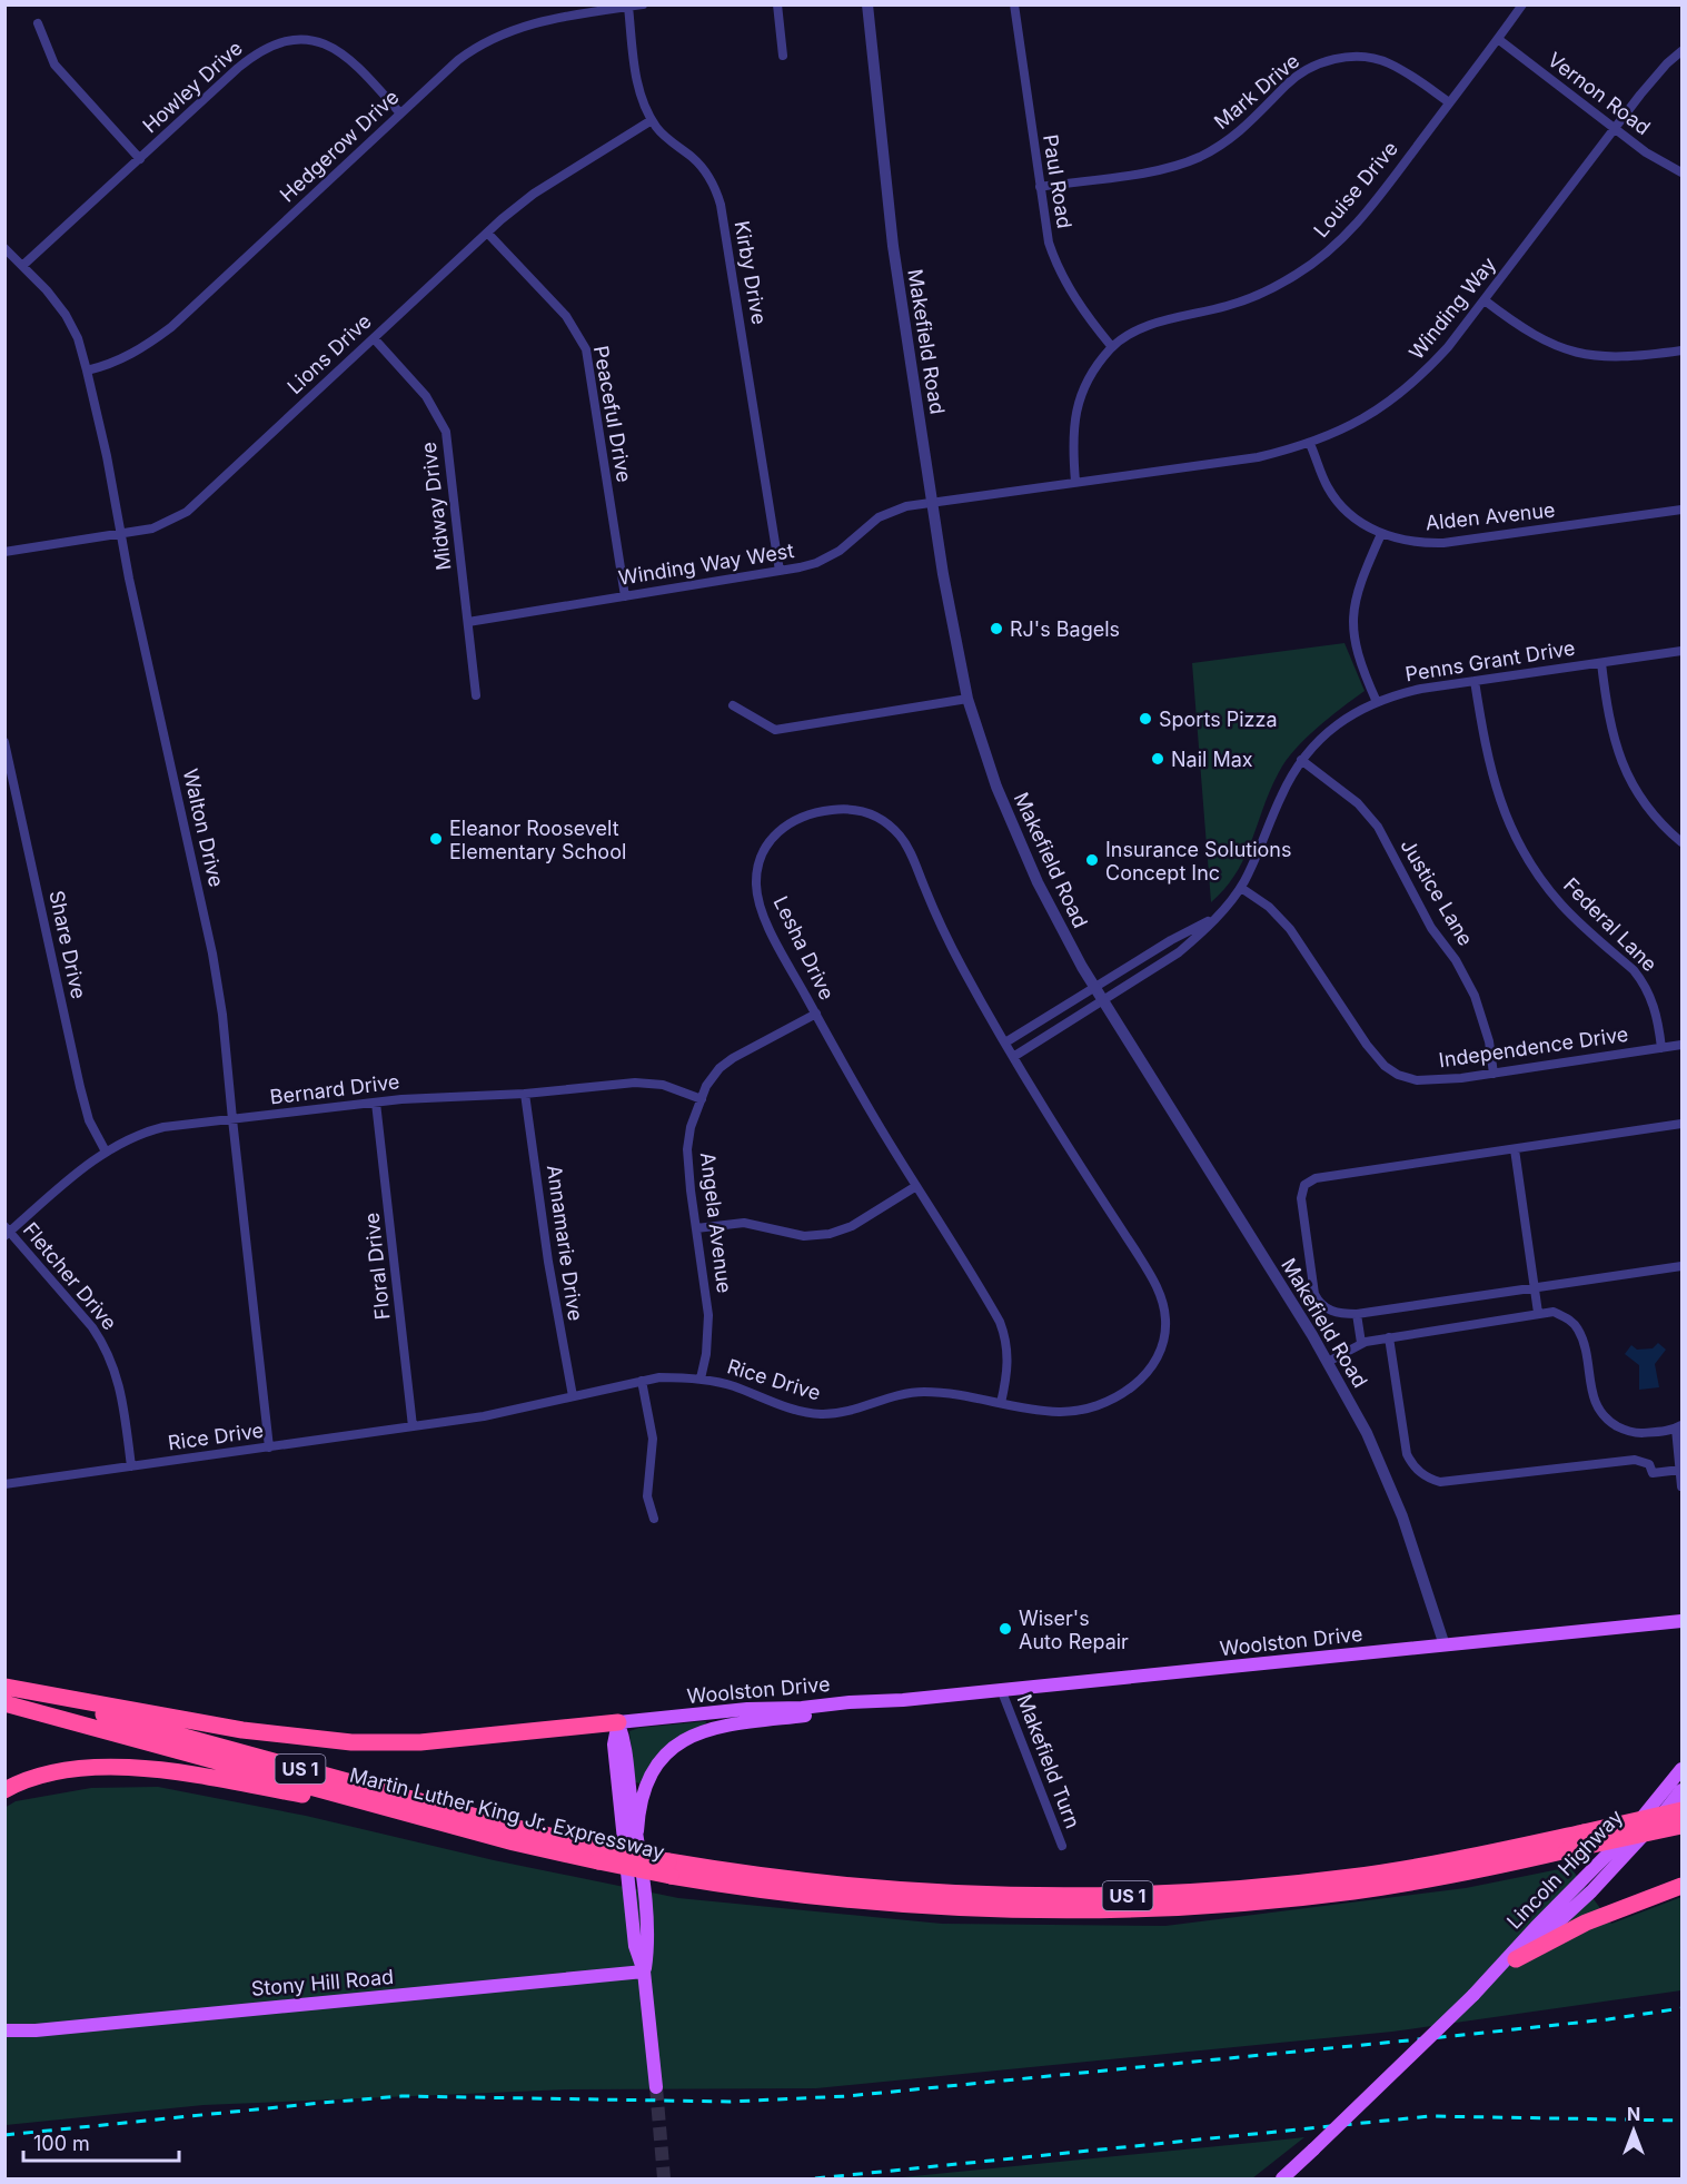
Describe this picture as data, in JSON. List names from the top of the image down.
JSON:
{
  "streets": {
    "highway": ["US 1", "Martin Luther King Jr. Expressway"],
    "main road": ["Woolston Drive", "Lincoln Highway", "Stony Hill Road"],
    "street": [
      "Howley Drive",
      "Mark Drive",
      "Vernon Road",
      "Hedgerow Drive",
      "Paul Road",
      "Louise Drive",
      "Kirby Drive",
      "Winding Way",
      "Makefield Road",
      "Lions Drive",
      "Peaceful Drive",
      "Midway Drive",
      "Alden Avenue",
      "Winding Way West",
      "Penns Grant Drive",
      "Walton Drive",
      "Justice Lane",
      "Federal Lane",
      "Share Drive",
      "Lesha Drive",
      "Independence Drive",
      "Bernard Drive",
      "Angela Avenue",
      "Annamarie Drive",
      "Floral Drive",
      "Fletcher Drive",
      "Rice Drive",
      "Makefield Turn"
    ]
  },
  "crossings": [
    ["Howley Drive", "Hedgerow Drive"],
    ["Howley Drive", "Walton Drive"],
    ["Mark Drive", "Paul Road"],
    ["Mark Drive", "Louise Drive"],
    ["Vernon Road", "Louise Drive"],
    ["Vernon Road", "Winding Way"],
    ["Hedgerow Drive", "Kirby Drive"],
    ["Hedgerow Drive", "Walton Drive"],
    ["Paul Road", "Louise Drive"],
    ["Louise Drive", "Winding Way"],
    ["Kirby Drive", "Lions Drive"],
    ["Kirby Drive", "Winding Way West"],
    ["Winding Way", "Makefield Road"],
    ["Winding Way", "Alden Avenue"],
    ["Winding Way", "Winding Way West"],
    ["Makefield Road", "Winding Way West"],
    ["Makefield Road", "Penns Grant Drive"],
    ["Makefield Road", "Woolston Drive"],
    ["Lions Drive", "Peaceful Drive"],
    ["Lions Drive", "Midway Drive"],
    ["Lions Drive", "Walton Drive"],
    ["Peaceful Drive", "Winding Way West"],
    ["Midway Drive", "Winding Way West"],
    ["Penns Grant Drive", "Justice Lane"],
    ["Penns Grant Drive", "Federal Lane"],
    ["Penns Grant Drive", "Lesha Drive"],
    ["Penns Grant Drive", "Independence Drive"],
    ["Penns Grant Drive", "Rice Drive"],
    ["Walton Drive", "Bernard Drive"],
    ["Walton Drive", "Rice Drive"],
    ["Justice Lane", "Independence Drive"],
    ["Federal Lane", "Independence Drive"],
    ["Share Drive", "Bernard Drive"],
    ["Lesha Drive", "Angela Avenue"],
    ["Lesha Drive", "Rice Drive"],
    ["Bernard Drive", "Angela Avenue"],
    ["Bernard Drive", "Annamarie Drive"],
    ["Bernard Drive", "Floral Drive"],
    ["Bernard Drive", "Fletcher Drive"],
    ["Angela Avenue", "Rice Drive"],
    ["Annamarie Drive", "Rice Drive"],
    ["Floral Drive", "Rice Drive"],
    ["Fletcher Drive", "Rice Drive"],
    ["Woolston Drive", "Makefield Turn"],
    ["Woolston Drive", "Stony Hill Road"]
  ],
  "places": [
    "RJ's Bagels",
    "Sports Pizza",
    "Nail Max",
    "Eleanor Roosevelt Elementary School",
    "Insurance Solutions Concept Inc",
    "Wiser's Auto Repair"
  ],
  "scale_bar": "100 m",
  "north": "top"
}
